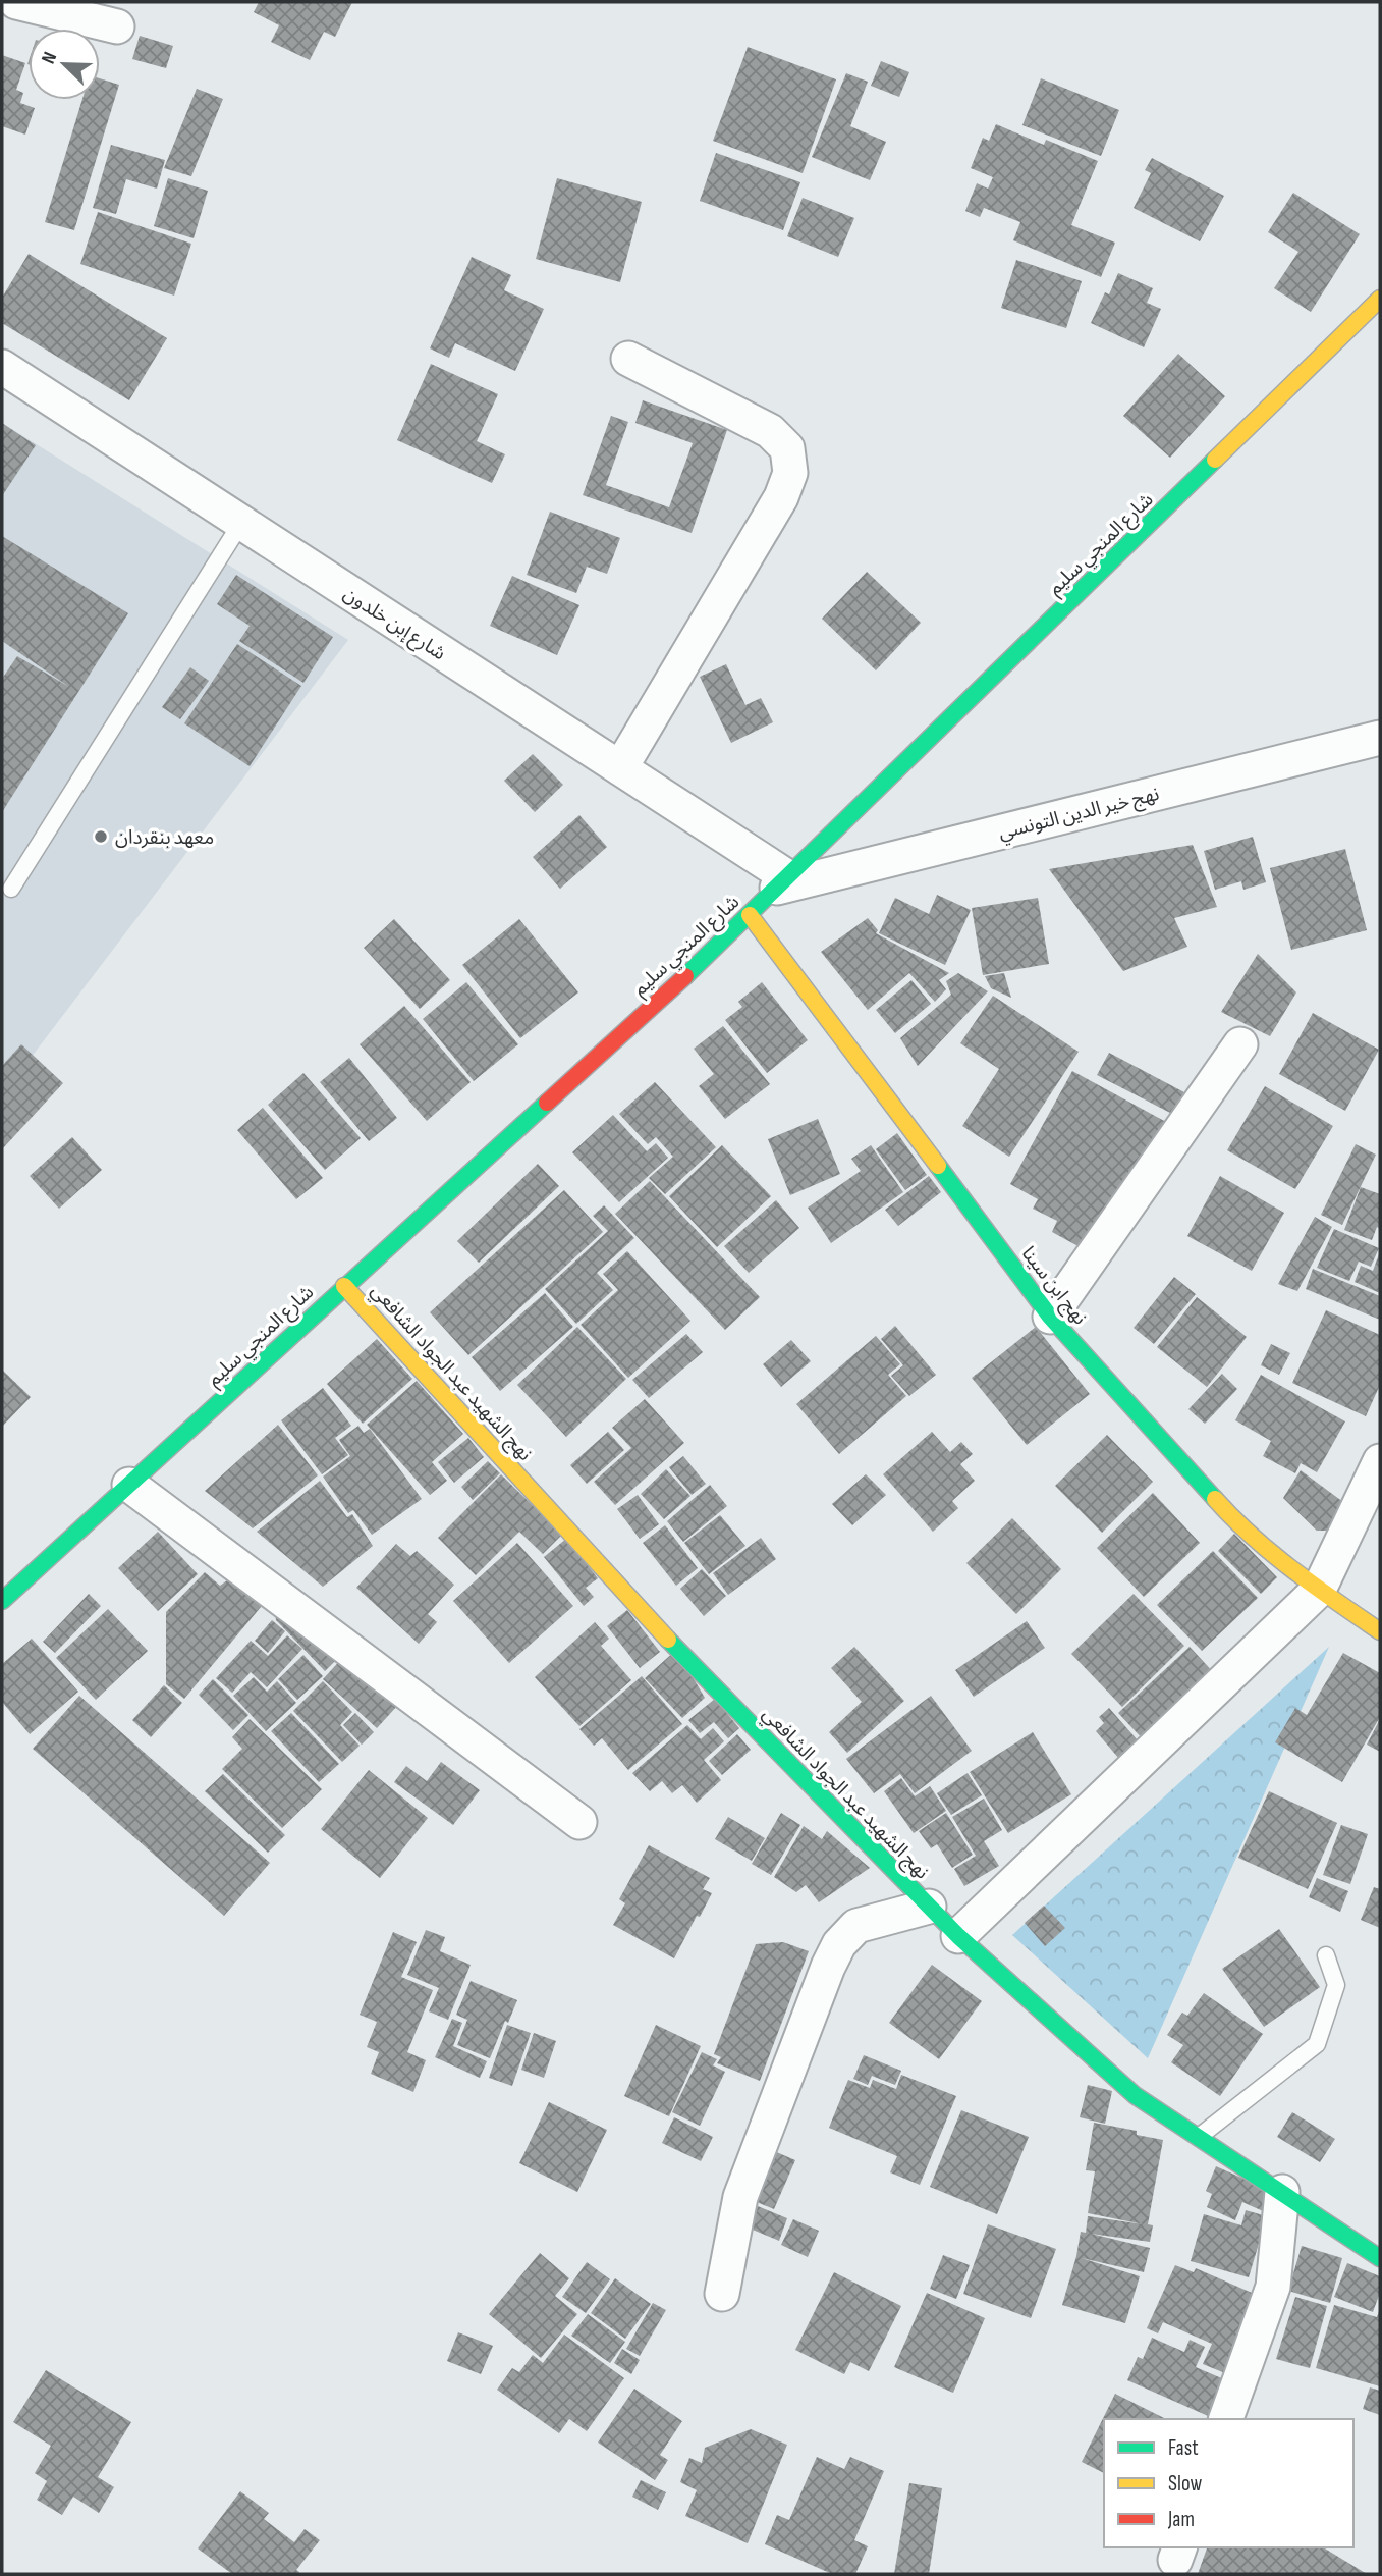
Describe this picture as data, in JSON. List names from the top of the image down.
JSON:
{
  "streets": {
    "street": [
      "شارع المنجي سليم",
      "شارع إبن خلدون",
      "نهج خير الدين التونسي",
      "نهج ابن سينا",
      "نهج الشهيد عبد الجواد الشافعي"
    ]
  },
  "crossings": [
    ["شارع المنجي سليم", "شارع إبن خلدون"],
    ["شارع المنجي سليم", "نهج خير الدين التونسي"],
    ["شارع المنجي سليم", "نهج ابن سينا"],
    ["شارع المنجي سليم", "نهج الشهيد عبد الجواد الشافعي"],
    ["شارع إبن خلدون", "نهج خير الدين التونسي"]
  ],
  "places": ["معهد بنقردان"],
  "legend": ["Fast", "Slow", "Jam"],
  "north": "top left"
}
